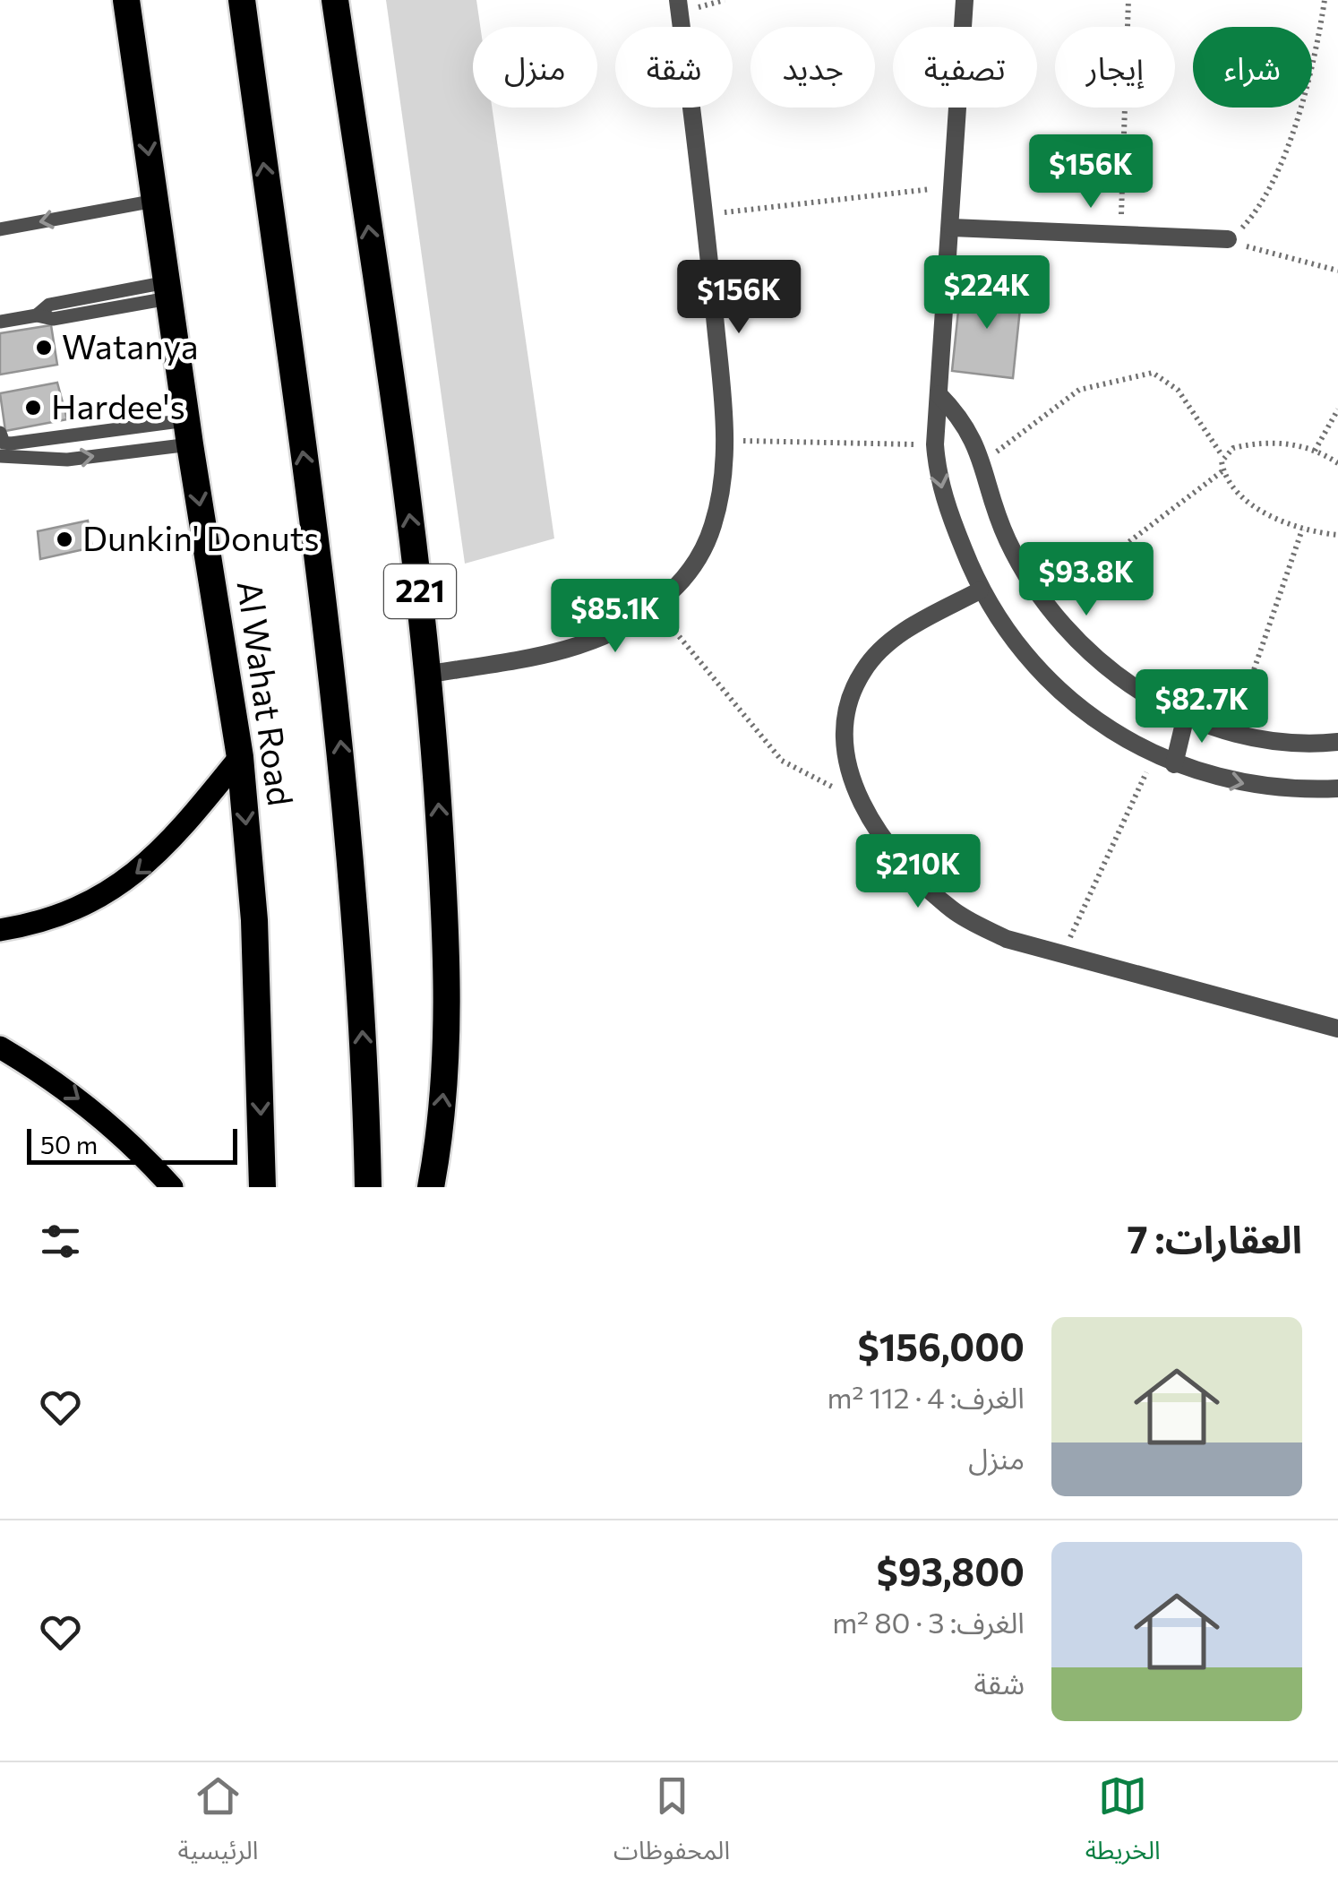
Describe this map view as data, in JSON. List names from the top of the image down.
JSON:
{
  "streets": {
    "highway": ["221", "Al Wahat Road"]
  },
  "places": ["Watanya", "Hardee's", "Dunkin' Donuts"],
  "scale_bar": "50 m",
  "page": {
    "chip": [
      "شراء",
      "إيجار",
      "تصفية",
      "جديد",
      "شقة",
      "منزل"
    ],
    "price": [
      "$156K",
      "$224K",
      "$156K",
      "$93.8K",
      "$85.1K",
      "$82.7K",
      "$210K"
    ],
    "scale": "50 m",
    "heading": "العقارات: 7",
    "list": [
      {
        "name": "$156,000",
        "note": "الغرف: 4 · 112 m² · منزل"
      },
      {
        "name": "$93,800",
        "note": "الغرف: 3 · 80 m² · شقة"
      }
    ],
    "tabs": ["الخريطة", "المحفوظات", "الرئيسية"]
  }
}
